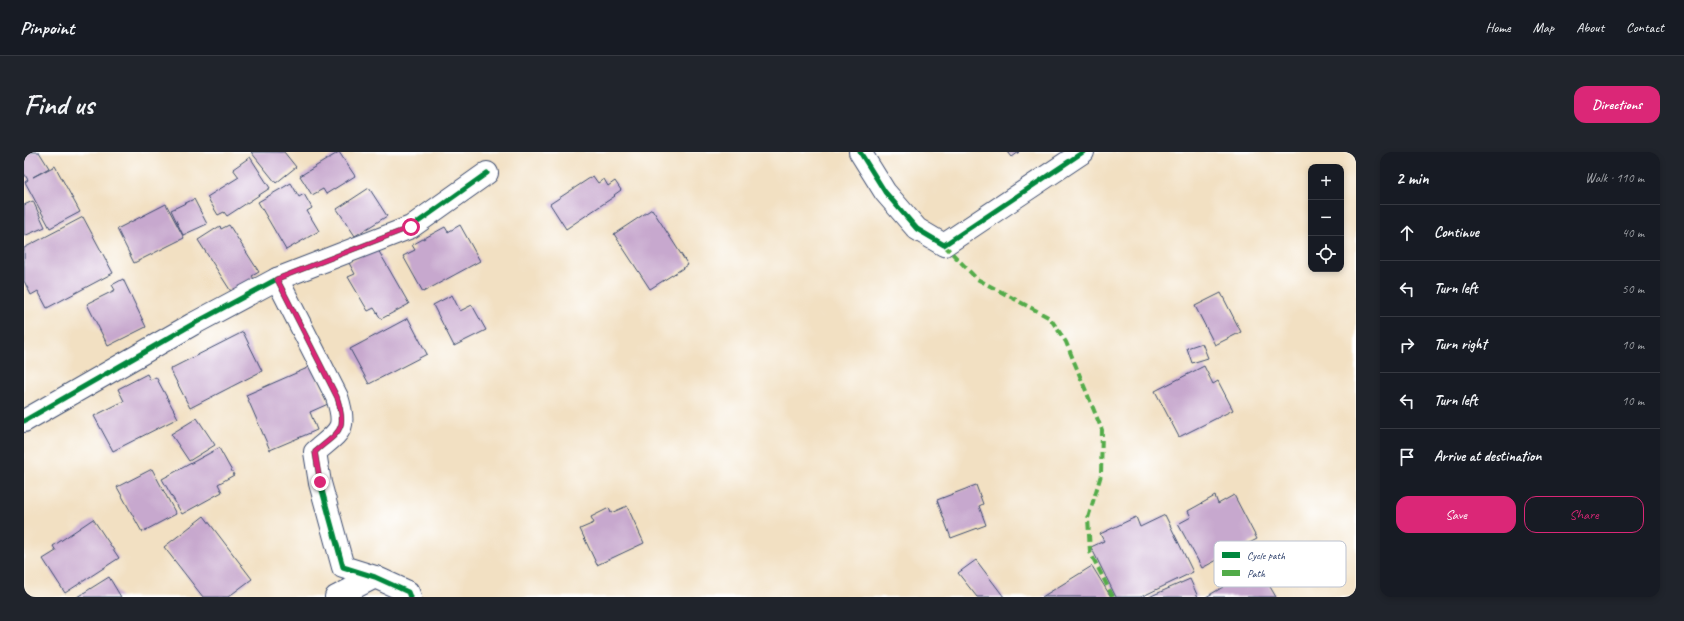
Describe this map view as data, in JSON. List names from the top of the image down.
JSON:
{
  "legend": ["Cycle path", "Path"],
  "page": {
    "header": "Pinpoint",
    "nav": [
      "Home",
      "Map",
      "About",
      "Contact"
    ],
    "buttons": [
      "Directions",
      ["Save", "Share"]
    ],
    "title": "Find us",
    "heading": ["2 min", "Walk · 110 m"],
    "map_buttons": ["+", "−"],
    "list": [
      ["Continue", "40 m"],
      ["Turn left", "50 m"],
      ["Turn right", "10 m"],
      ["Turn left", "10 m"],
      "Arrive at destination"
    ]
  }
}
